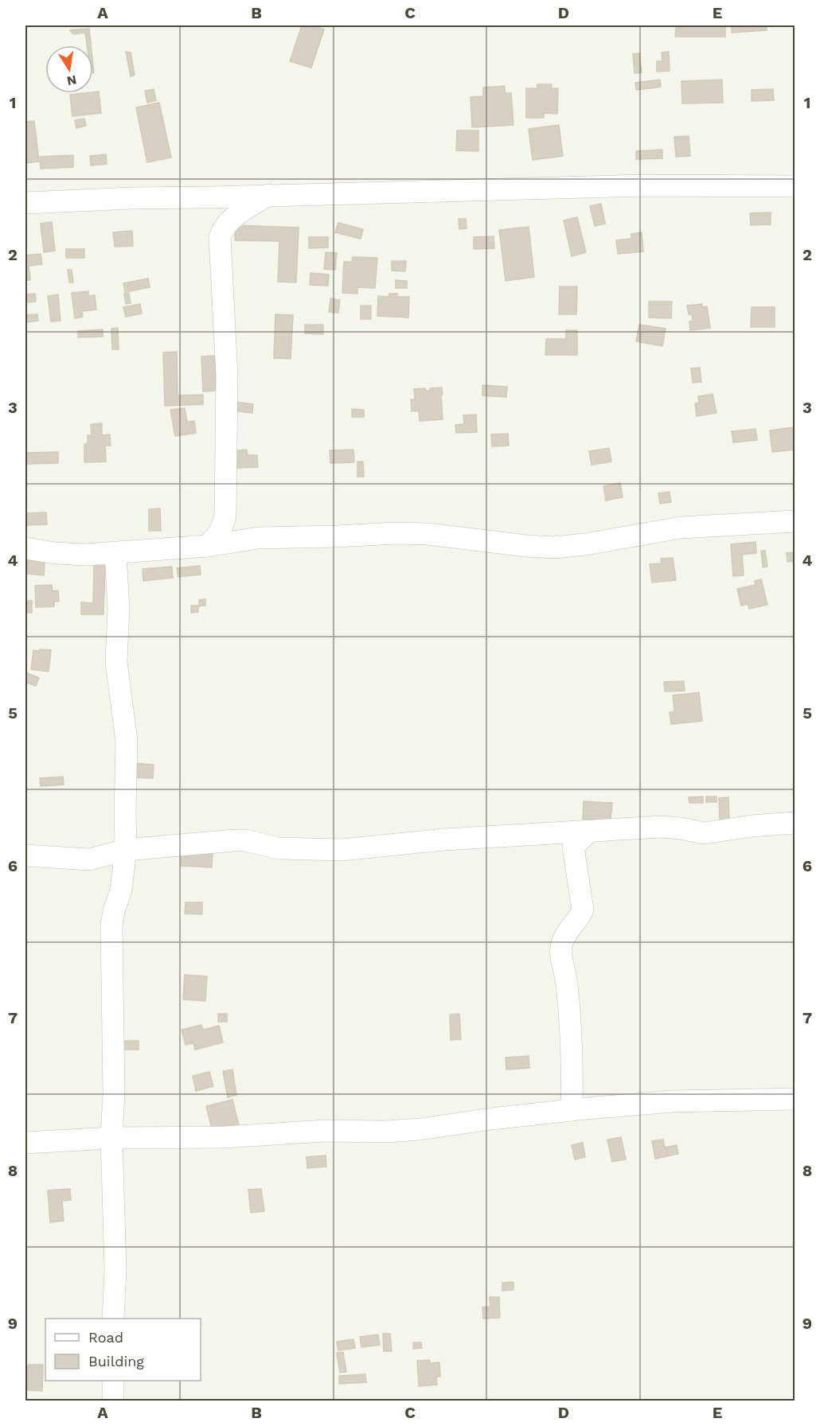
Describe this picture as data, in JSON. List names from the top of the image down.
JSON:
{
  "legend": ["Road", "Building"],
  "north": "bottom",
  "grid": {
    "columns": [
      "A",
      "B",
      "C",
      "D",
      "E"
    ],
    "rows": [
      "1",
      "2",
      "3",
      "4",
      "5",
      "6",
      "7",
      "8",
      "9"
    ]
  }
}
